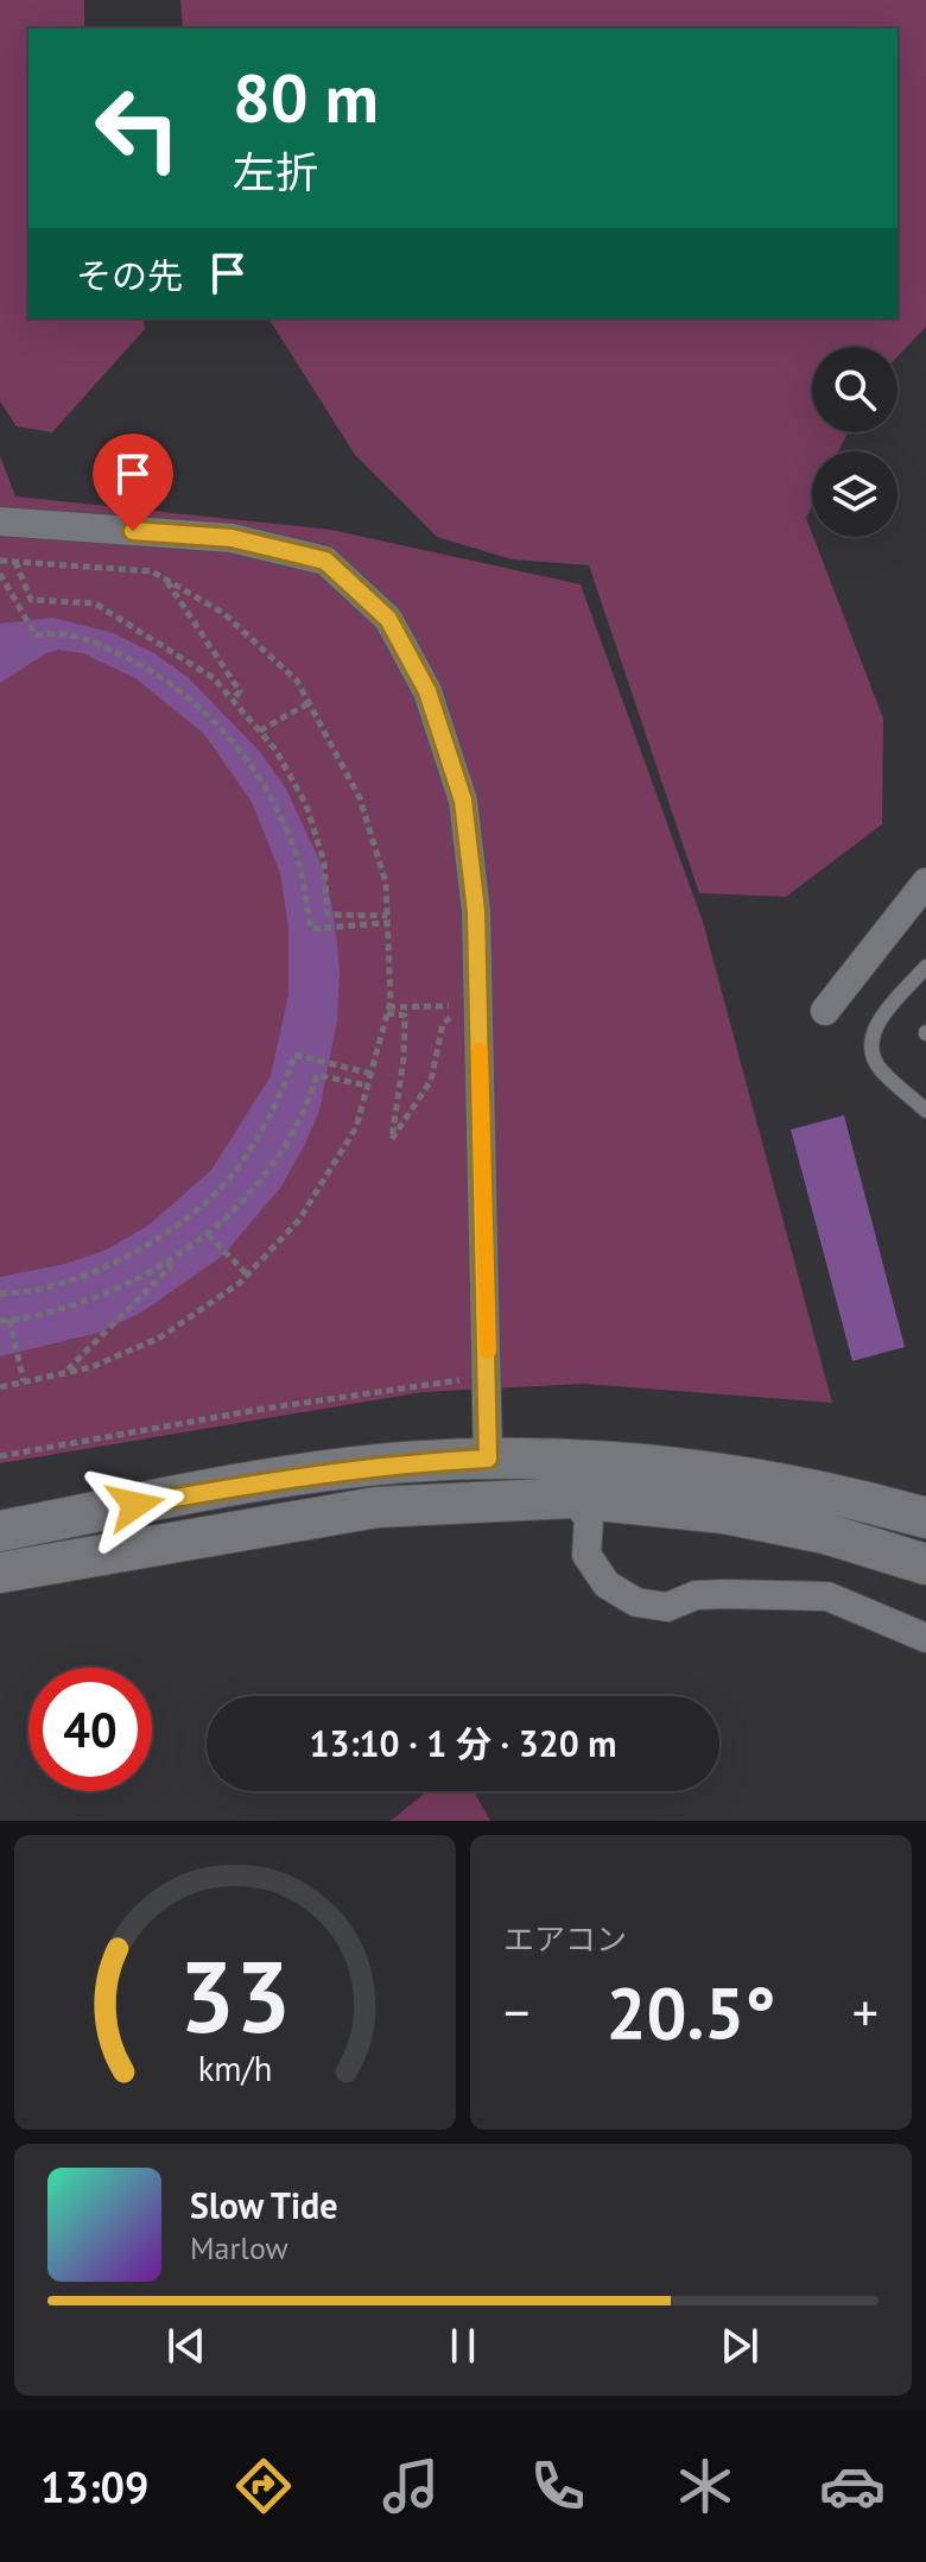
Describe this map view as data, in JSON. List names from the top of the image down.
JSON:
{
  "page": {
    "turn": ["80 m", "左折"],
    "then": "その先",
    "limit": "40",
    "trip": "13:10 · 1 分 · 320 m",
    "tile": "エアコン",
    "heat": ["−", "20.5°", "+"],
    "song": ["Slow Tide", "Marlow"],
    "tabs": "13:09",
    "gauge": ["33", "km/h"]
  }
}
